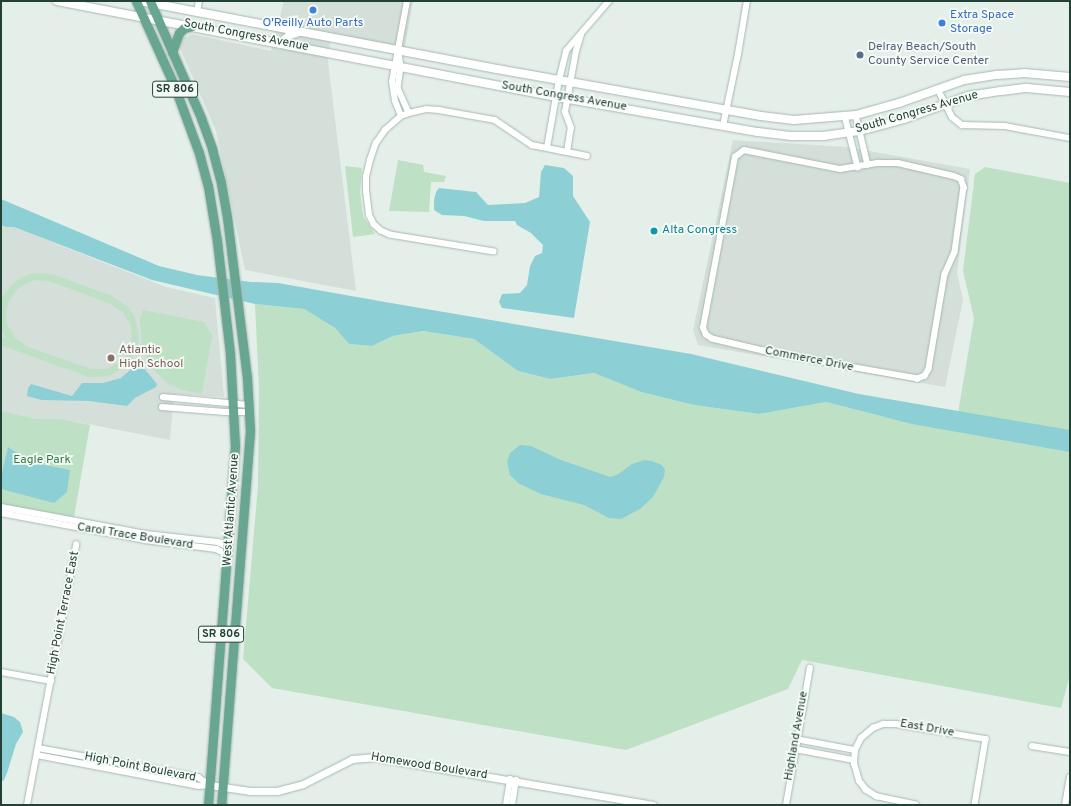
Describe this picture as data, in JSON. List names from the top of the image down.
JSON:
{
  "streets": {
    "main road": ["South Congress Avenue", "SR 806", "West Atlantic Avenue"],
    "street": [
      "Commerce Drive",
      "Carol Trace Boulevard",
      "High Point Terrace East",
      "East Drive",
      "Highland Avenue",
      "Homewood Boulevard",
      "High Point Boulevard"
    ]
  },
  "crossings": [
    ["South Congress Avenue", "West Atlantic Avenue"],
    ["West Atlantic Avenue", "Carol Trace Boulevard"],
    ["West Atlantic Avenue", "Homewood Boulevard"],
    ["West Atlantic Avenue", "High Point Boulevard"],
    ["Homewood Boulevard", "High Point Boulevard"]
  ],
  "parks": ["Eagle Park"],
  "places": [
    "O'Reilly Auto Parts",
    "Extra Space Storage",
    "Delray Beach/South County Service Center",
    "Alta Congress",
    "Atlantic High School"
  ]
}
